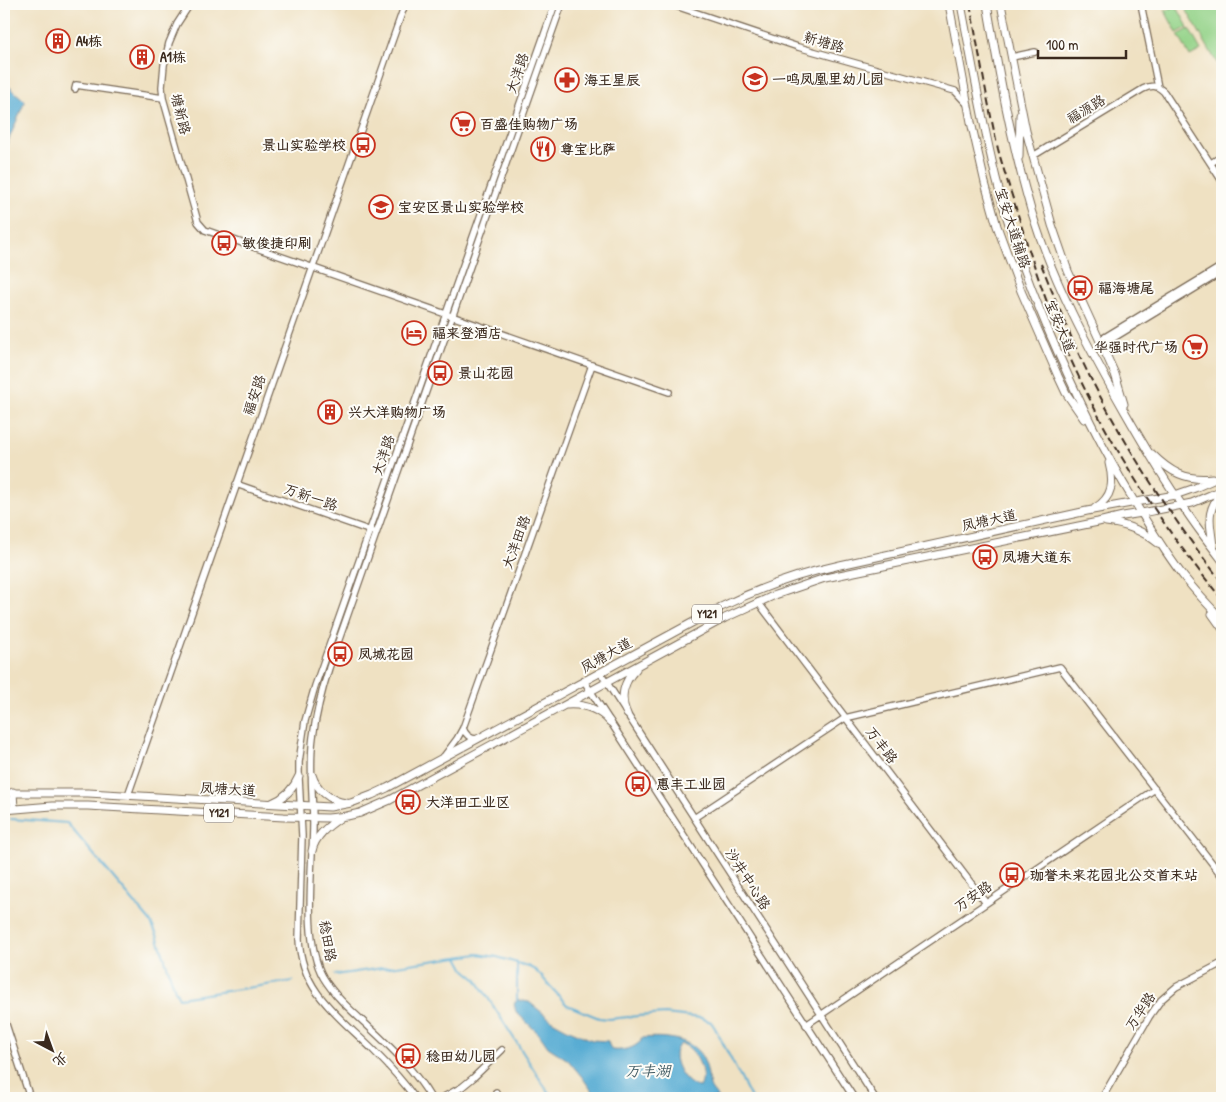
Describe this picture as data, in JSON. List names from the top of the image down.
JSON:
{
  "streets": {
    "main road": [
      "宝安大道辅路",
      "宝安大道",
      "凤塘大道",
      "Y121"
    ],
    "street": [
      "新塘路",
      "大洋路",
      "福源路",
      "塘新路",
      "福安路",
      "万新一路",
      "大洋田路",
      "万丰路",
      "沙井中心路",
      "万安路",
      "稔田路",
      "万华路"
    ]
  },
  "crossings": [
    ["新塘路", "宝安大道辅路"],
    ["大洋路", "万新一路"],
    ["大洋路", "凤塘大道"],
    ["大洋路", "稔田路"],
    ["塘新路", "福安路"],
    ["宝安大道辅路", "宝安大道"],
    ["宝安大道", "凤塘大道"],
    ["福安路", "万新一路"],
    ["福安路", "凤塘大道"],
    ["凤塘大道", "大洋田路"],
    ["凤塘大道", "万丰路"],
    ["凤塘大道", "沙井中心路"],
    ["凤塘大道", "稔田路"],
    ["万丰路", "万安路"],
    ["沙井中心路", "万安路"]
  ],
  "water": ["万丰湖"],
  "places": {
    "building": ["A4栋", "A1栋", "兴大洋购物广场"],
    "school or university": ["一鸣凤凰里幼儿园", "宝安区景山实验学校"],
    "pharmacy": ["海王星辰"],
    "supermarket": ["百盛佳购物广场", "华强时代广场"],
    "bus stop": [
      "景山实验学校",
      "敏俊捷印刷",
      "福海塘尾",
      "景山花园",
      "凤塘大道东",
      "凤城花园",
      "惠丰工业园",
      "大洋田工业区",
      "珈誉未来花园北公交首末站",
      "稔田幼儿园"
    ],
    "restaurant": ["尊宝比萨"],
    "hotel": ["福来登酒店"]
  },
  "scale_bar": "100 m",
  "north": "bottom right"
}
